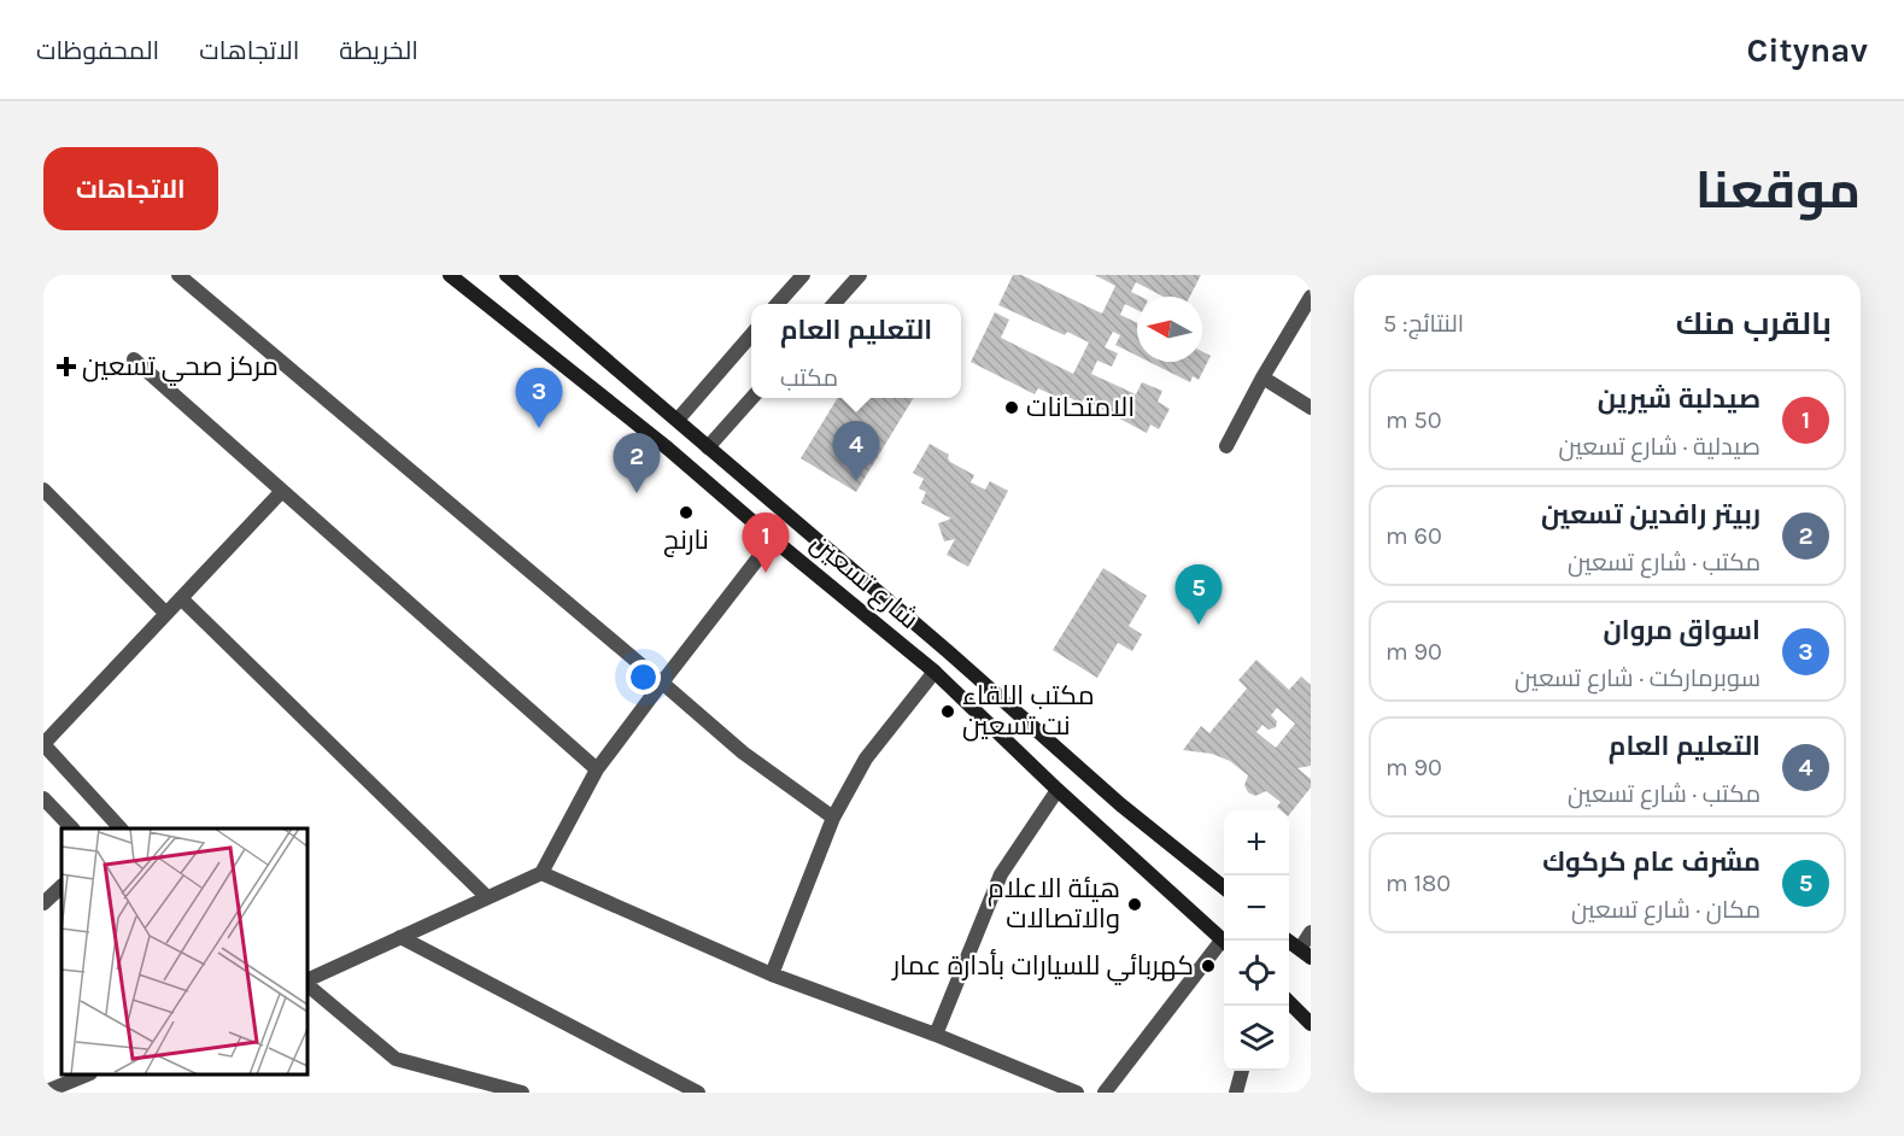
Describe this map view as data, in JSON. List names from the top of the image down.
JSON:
{
  "streets": {
    "main road": ["شارع تسعين"]
  },
  "places": {
    "health": ["مركز صحي تسعين"],
    "other": [
      "الامتحانات",
      "نارنج",
      "مكتب اللقاء نت تسعين",
      "هيئة الاعلام والاتصالات",
      "كهربائي للسيارات بأدارة عمار"
    ]
  },
  "north": "left",
  "page": {
    "header": "Citynav",
    "nav": ["الخريطة", "الاتجاهات", "المحفوظات"],
    "title": "موقعنا",
    "buttons": "الاتجاهات",
    "heading": ["بالقرب منك", "النتائج: 5"],
    "popup": ["التعليم العام", "مكتب"],
    "pins": [
      "3",
      "4",
      "2",
      "1",
      "5"
    ],
    "list": [
      {
        "mark": "1",
        "name": "صيدلبة شيرين",
        "note": "صيدلية · شارع تسعين",
        "value": "50 m"
      },
      {
        "mark": "2",
        "name": "ربيتر رافدين تسعين",
        "note": "مكتب · شارع تسعين",
        "value": "60 m"
      },
      {
        "mark": "3",
        "name": "اسواق مروان",
        "note": "سوبرماركت · شارع تسعين",
        "value": "90 m"
      },
      {
        "mark": "4",
        "name": "التعليم العام",
        "note": "مكتب · شارع تسعين",
        "value": "90 m"
      },
      {
        "mark": "5",
        "name": "مشرف عام كركوك",
        "note": "مكان · شارع تسعين",
        "value": "180 m"
      }
    ],
    "map_buttons": ["+", "−"]
  }
}
